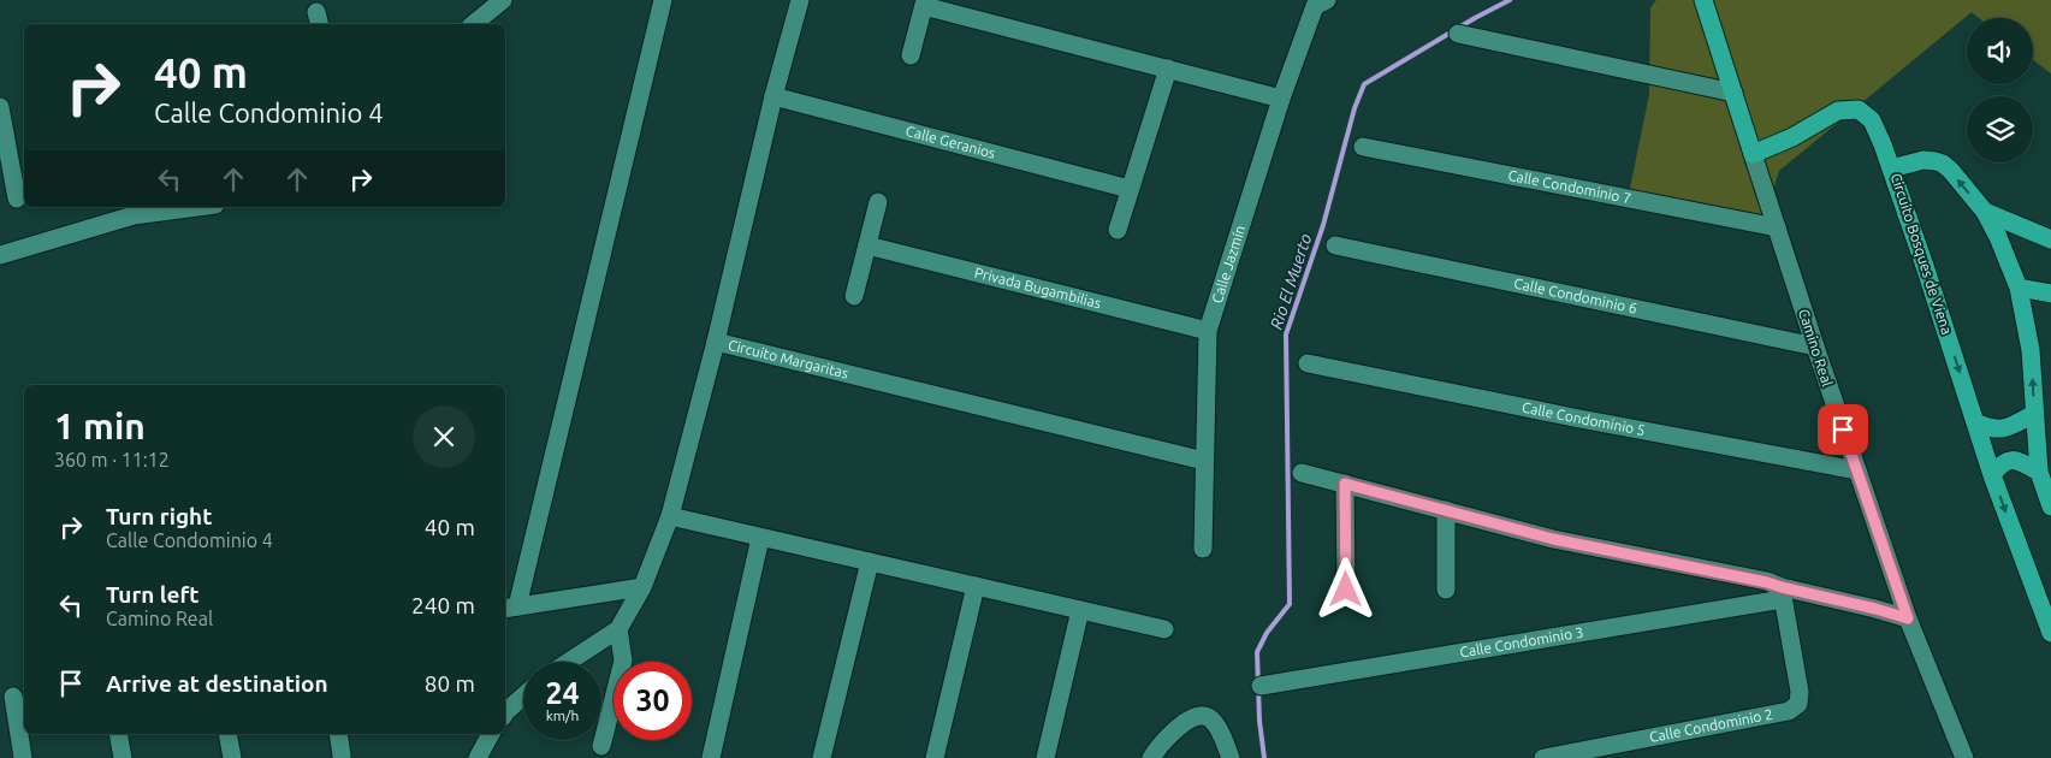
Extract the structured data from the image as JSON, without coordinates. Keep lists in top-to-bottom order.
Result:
{
  "streets": {
    "main road": ["Circuito Bosques de Viena", "Camino Real"],
    "street": [
      "Calle Geranios",
      "Calle Condominio 7",
      "Calle Jazmín",
      "Privada Bugambilias",
      "Calle Condominio 6",
      "Circuito Margaritas",
      "Calle Condominio 5",
      "Calle Condominio 3",
      "Calle Condominio 2"
    ]
  },
  "crossings": [
    ["Calle Geranios", "Circuito Margaritas"],
    ["Calle Condominio 7", "Camino Real"],
    ["Calle Jazmín", "Privada Bugambilias"],
    ["Calle Jazmín", "Circuito Margaritas"],
    ["Calle Condominio 6", "Camino Real"],
    ["Camino Real", "Calle Condominio 5"],
    ["Calle Condominio 3", "Calle Condominio 2"]
  ],
  "water": ["Rio El Muerto"],
  "page": {
    "turn": ["40 m", "Calle Condominio 4"],
    "heading": ["1 min", "360 m · 11:12"],
    "list": [
      {
        "name": "Turn right",
        "note": "Calle Condominio 4",
        "value": "40 m"
      },
      {
        "name": "Turn left",
        "note": "Camino Real",
        "value": "240 m"
      },
      {
        "name": "Arrive at destination",
        "value": "80 m"
      }
    ],
    "speed": "24 km/h",
    "limit": "30"
  }
}
